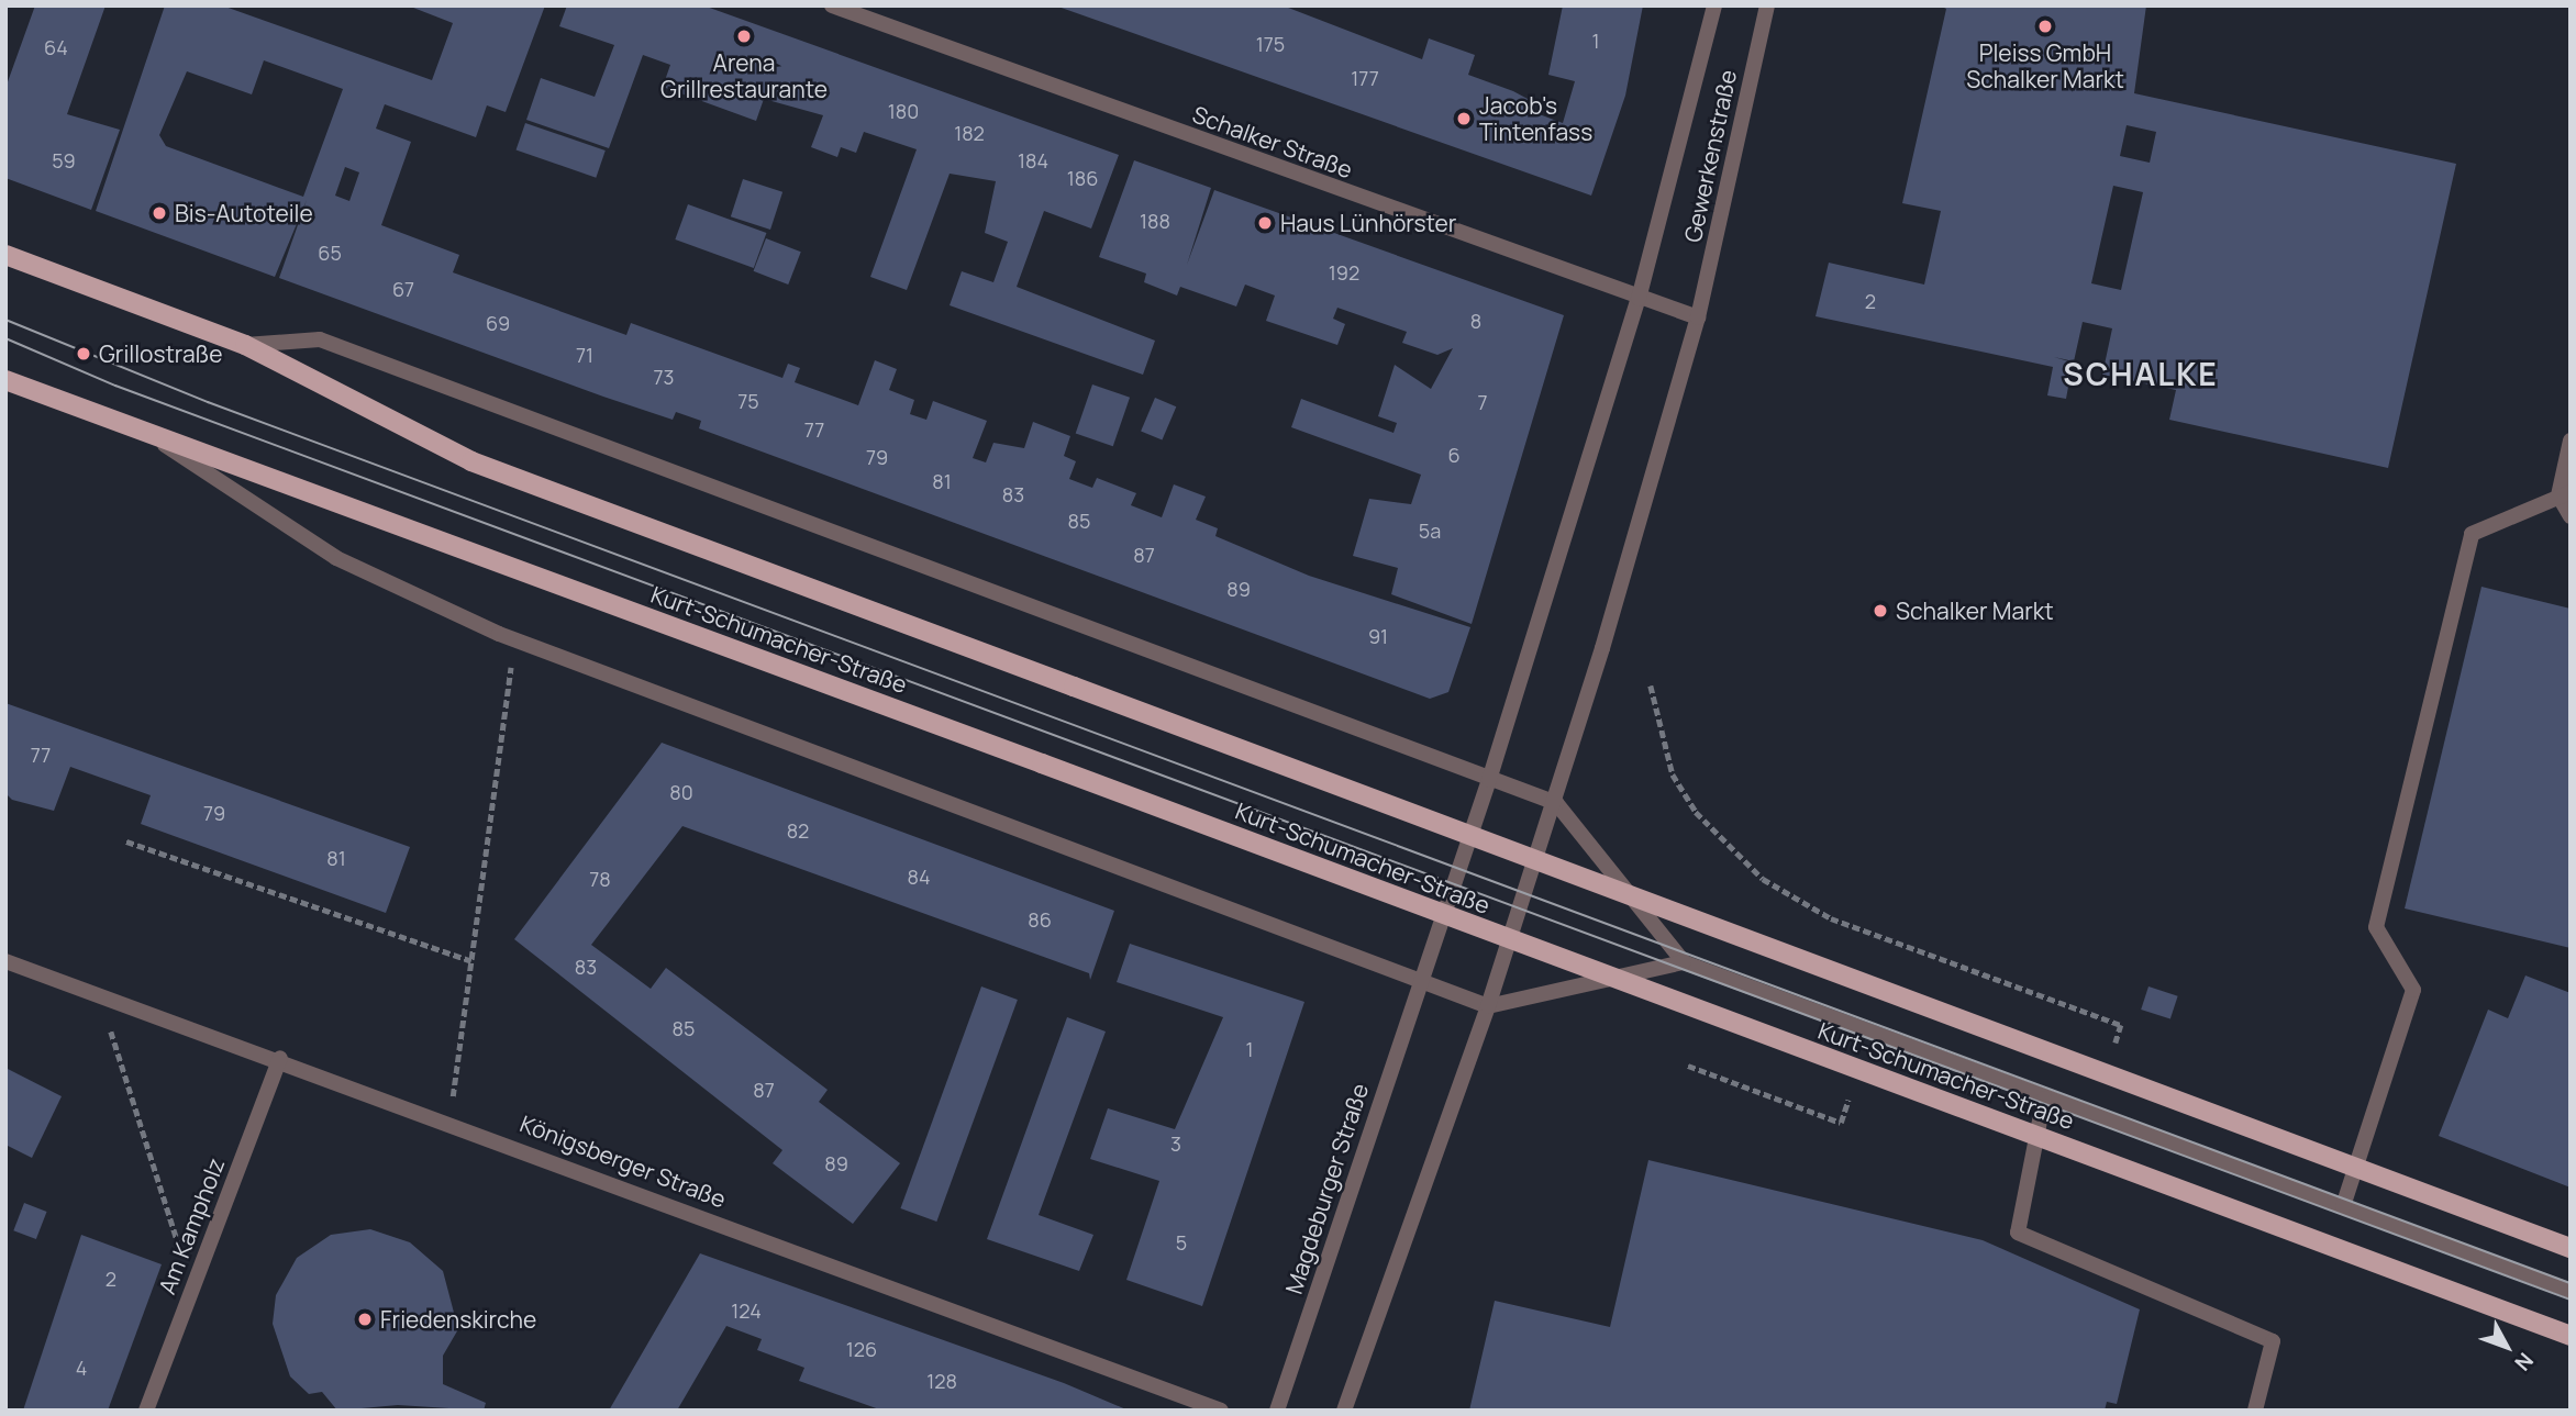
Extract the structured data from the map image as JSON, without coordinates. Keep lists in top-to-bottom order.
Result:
{
  "streets": {
    "main road": ["Kurt-Schumacher-Straße"],
    "street": [
      "Schalker Straße",
      "Gewerkenstraße",
      "Königsberger Straße",
      "Magdeburger Straße",
      "Am Kampholz"
    ]
  },
  "crossings": [
    ["Schalker Straße", "Gewerkenstraße"],
    ["Kurt-Schumacher-Straße", "Magdeburger Straße"],
    ["Königsberger Straße", "Am Kampholz"]
  ],
  "districts": ["SCHALKE"],
  "places": [
    "Pleiss GmbH Schalker Markt",
    "Arena Grillrestaurante",
    "Jacob's Tintenfass",
    "Bis-Autoteile",
    "Haus Lünhörster",
    "Grillostraße",
    "Schalker Markt",
    "Friedenskirche"
  ],
  "house_numbers": [
    "1",
    "175",
    "64",
    "177",
    "180",
    "182",
    "59",
    "184",
    "186",
    "188",
    "65",
    "192",
    "67",
    "2",
    "8",
    "69",
    "71",
    "73",
    "75",
    "7",
    "77",
    "6",
    "79",
    "81",
    "83",
    "85",
    "5a",
    "87",
    "89",
    "91",
    "77",
    "80",
    "79",
    "82",
    "81",
    "84",
    "78",
    "86",
    "83",
    "85",
    "1",
    "87",
    "3",
    "89",
    "5",
    "2",
    "124",
    "126",
    "4",
    "128"
  ],
  "north": "bottom right"
}
